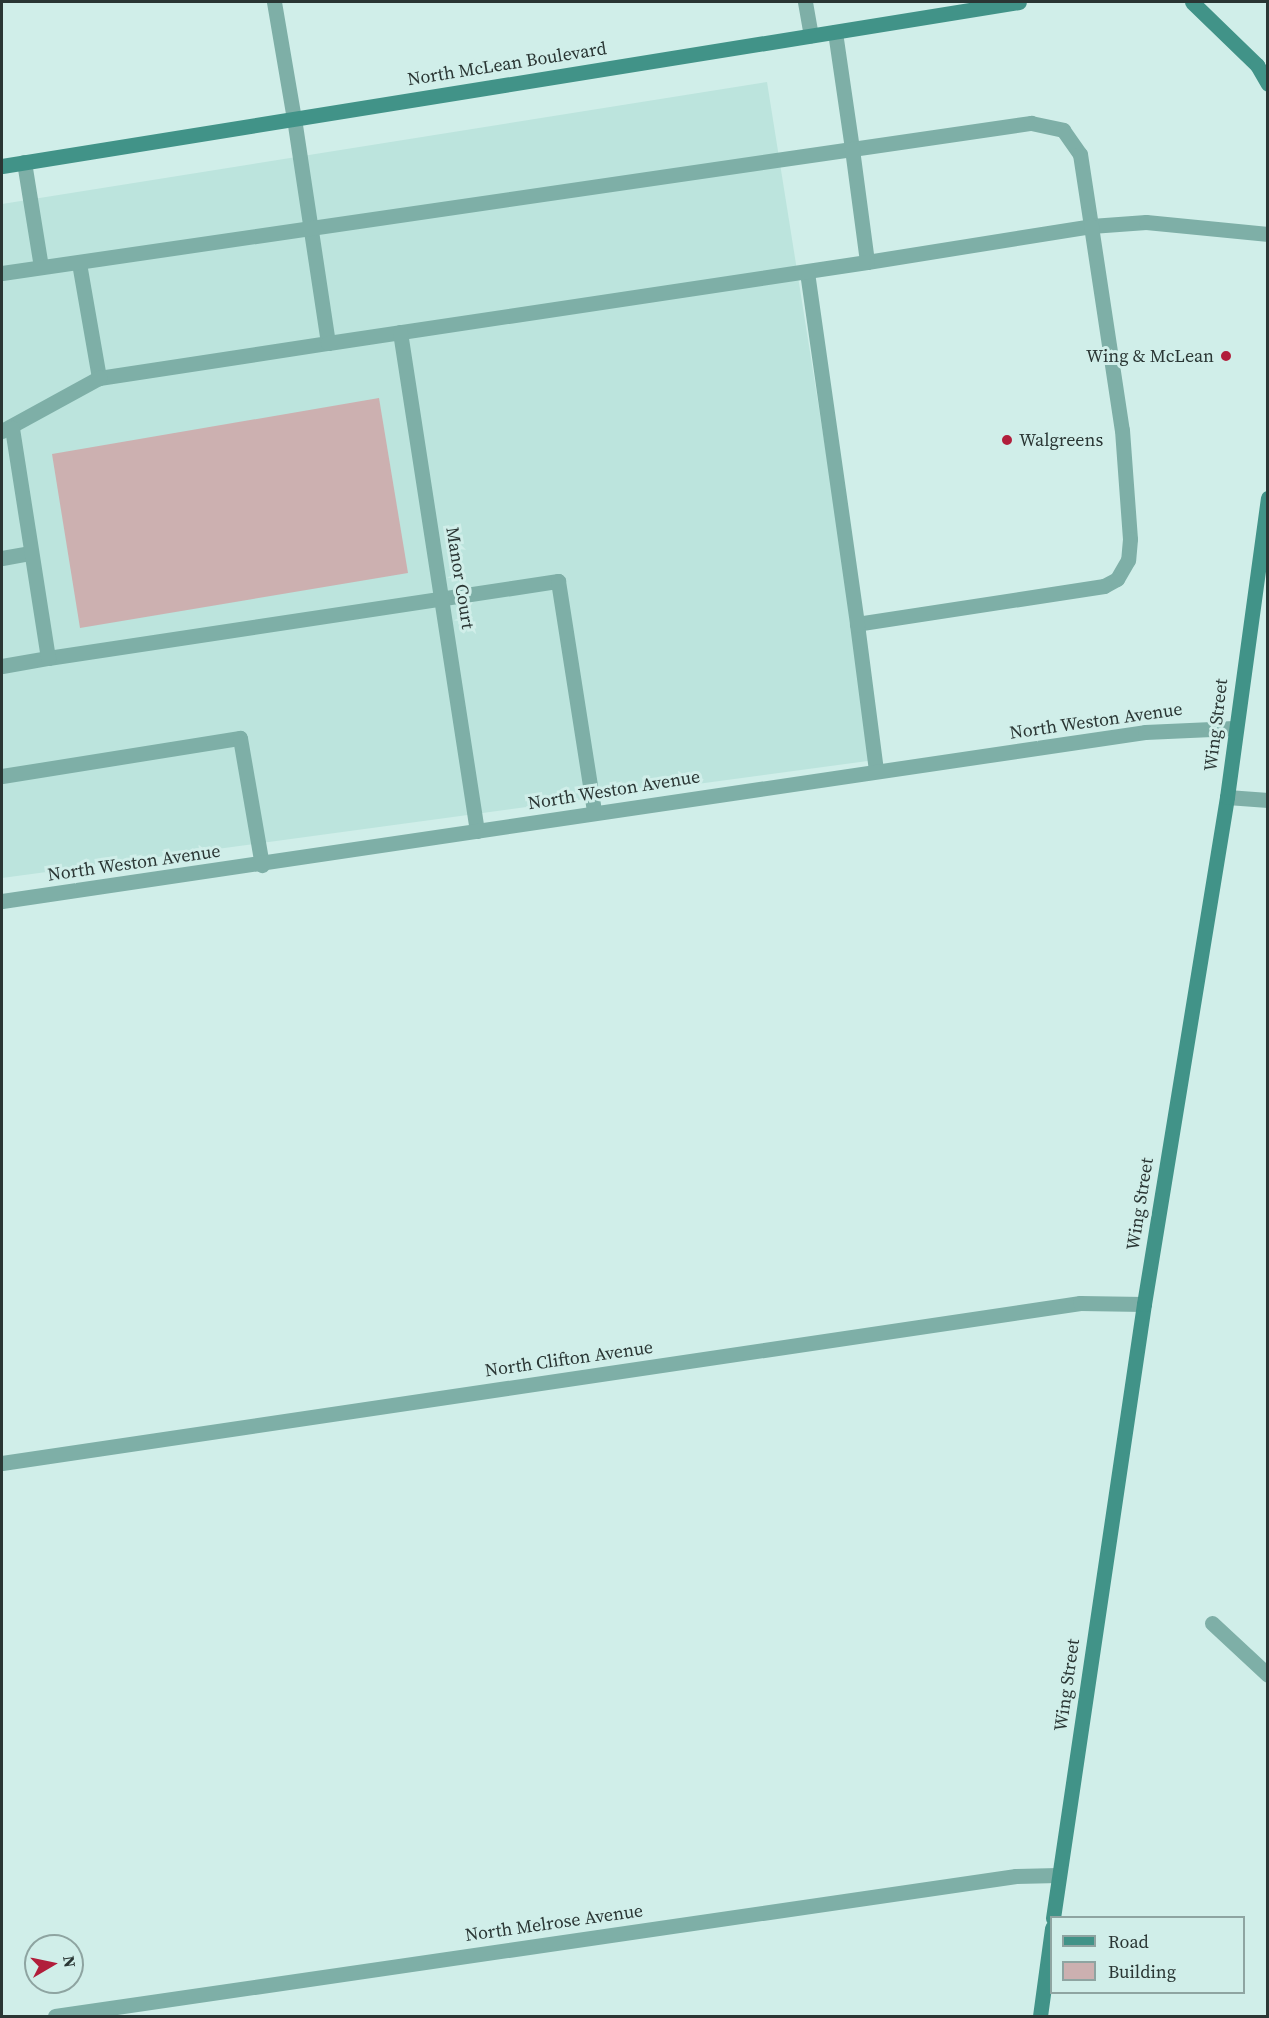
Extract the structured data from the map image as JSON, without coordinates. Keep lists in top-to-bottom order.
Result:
{
  "streets": {
    "street": [
      "North McLean Boulevard",
      "Manor Court",
      "North Weston Avenue",
      "Wing Street",
      "North Clifton Avenue",
      "North Melrose Avenue"
    ]
  },
  "crossings": [
    ["Manor Court", "North Weston Avenue"],
    ["North Weston Avenue", "Wing Street"],
    ["Wing Street", "North Clifton Avenue"],
    ["Wing Street", "North Melrose Avenue"]
  ],
  "places": ["Wing & McLean", "Walgreens"],
  "legend": ["Road", "Building"],
  "north": "right"
}
